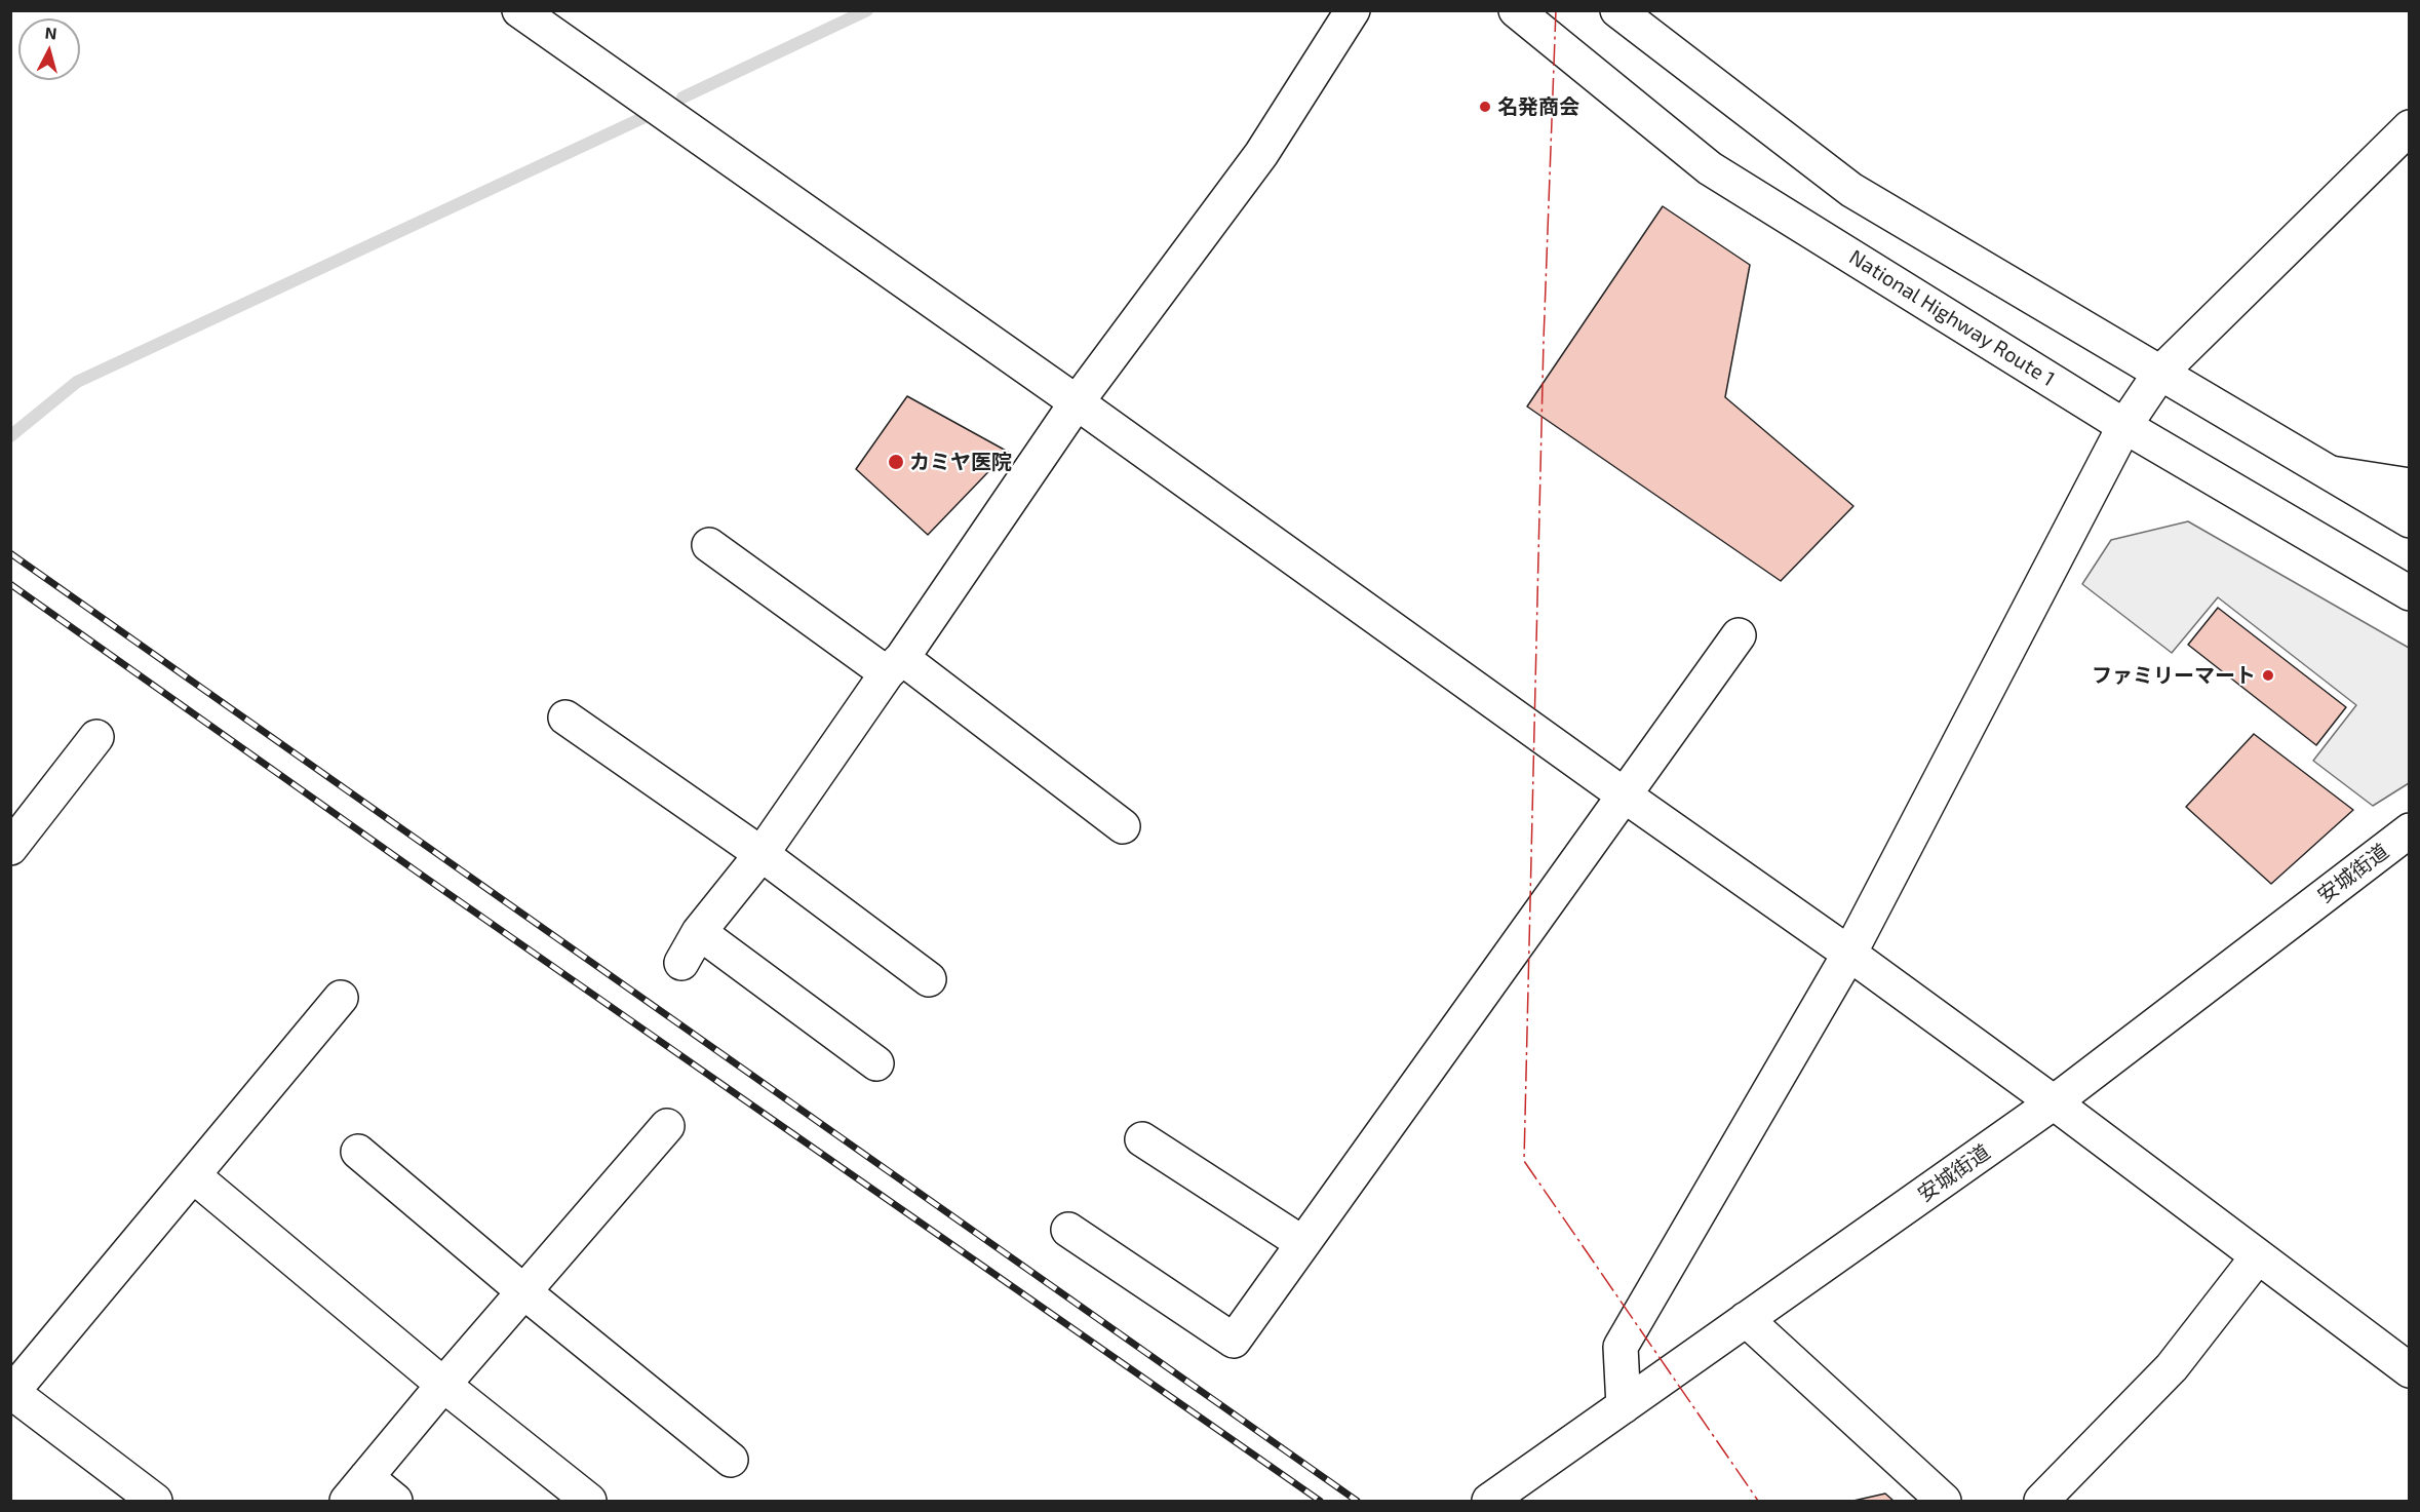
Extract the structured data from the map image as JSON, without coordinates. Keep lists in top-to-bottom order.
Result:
{
  "streets": {
    "main road": ["National Highway Route 1", "安城街道"]
  },
  "places": ["名発商会", "カミヤ医院", "ファミリーマート"],
  "north": "top"
}
